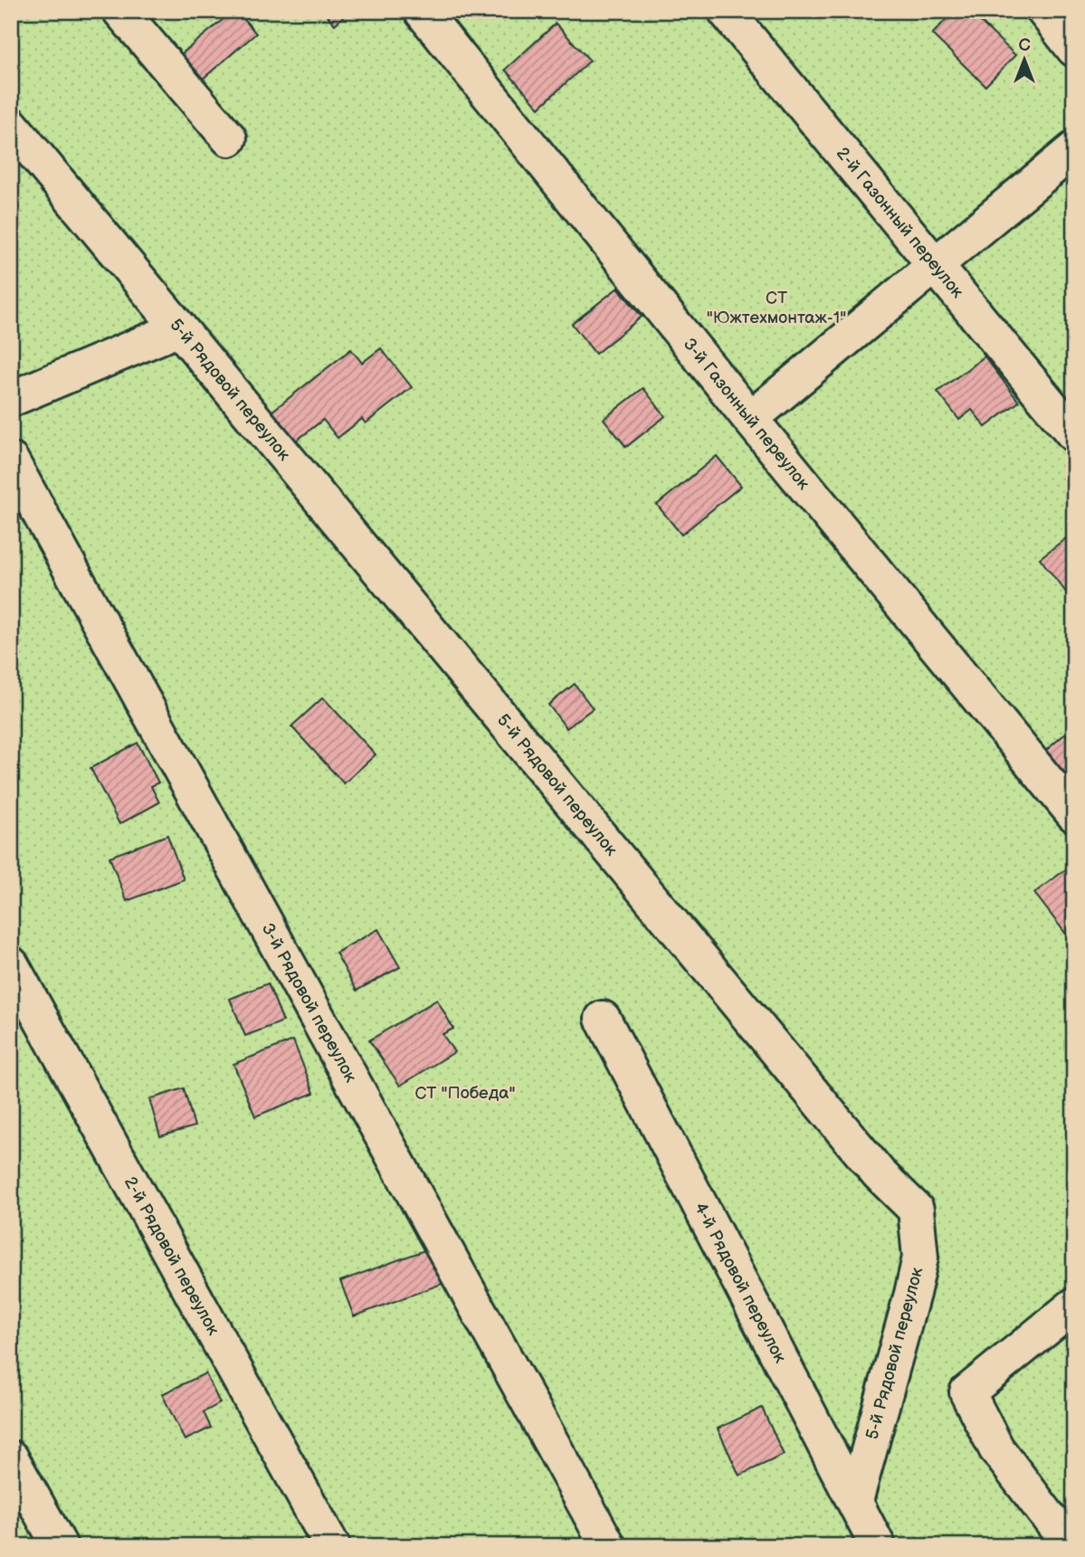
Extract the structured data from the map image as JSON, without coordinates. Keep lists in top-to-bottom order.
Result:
{
  "streets": {
    "lane": [
      "2-й Газонный переулок",
      "5-й Рядовой переулок",
      "3-й Газонный переулок",
      "3-й Рядовой переулок",
      "2-й Рядовой переулок",
      "4-й Рядовой переулок"
    ]
  },
  "crossings": [
    ["5-й Рядовой переулок", "4-й Рядовой переулок"]
  ],
  "parks": ["СТ \"Южтехмонтаж-1\"", "СТ \"Победа\""],
  "north": "top"
}
